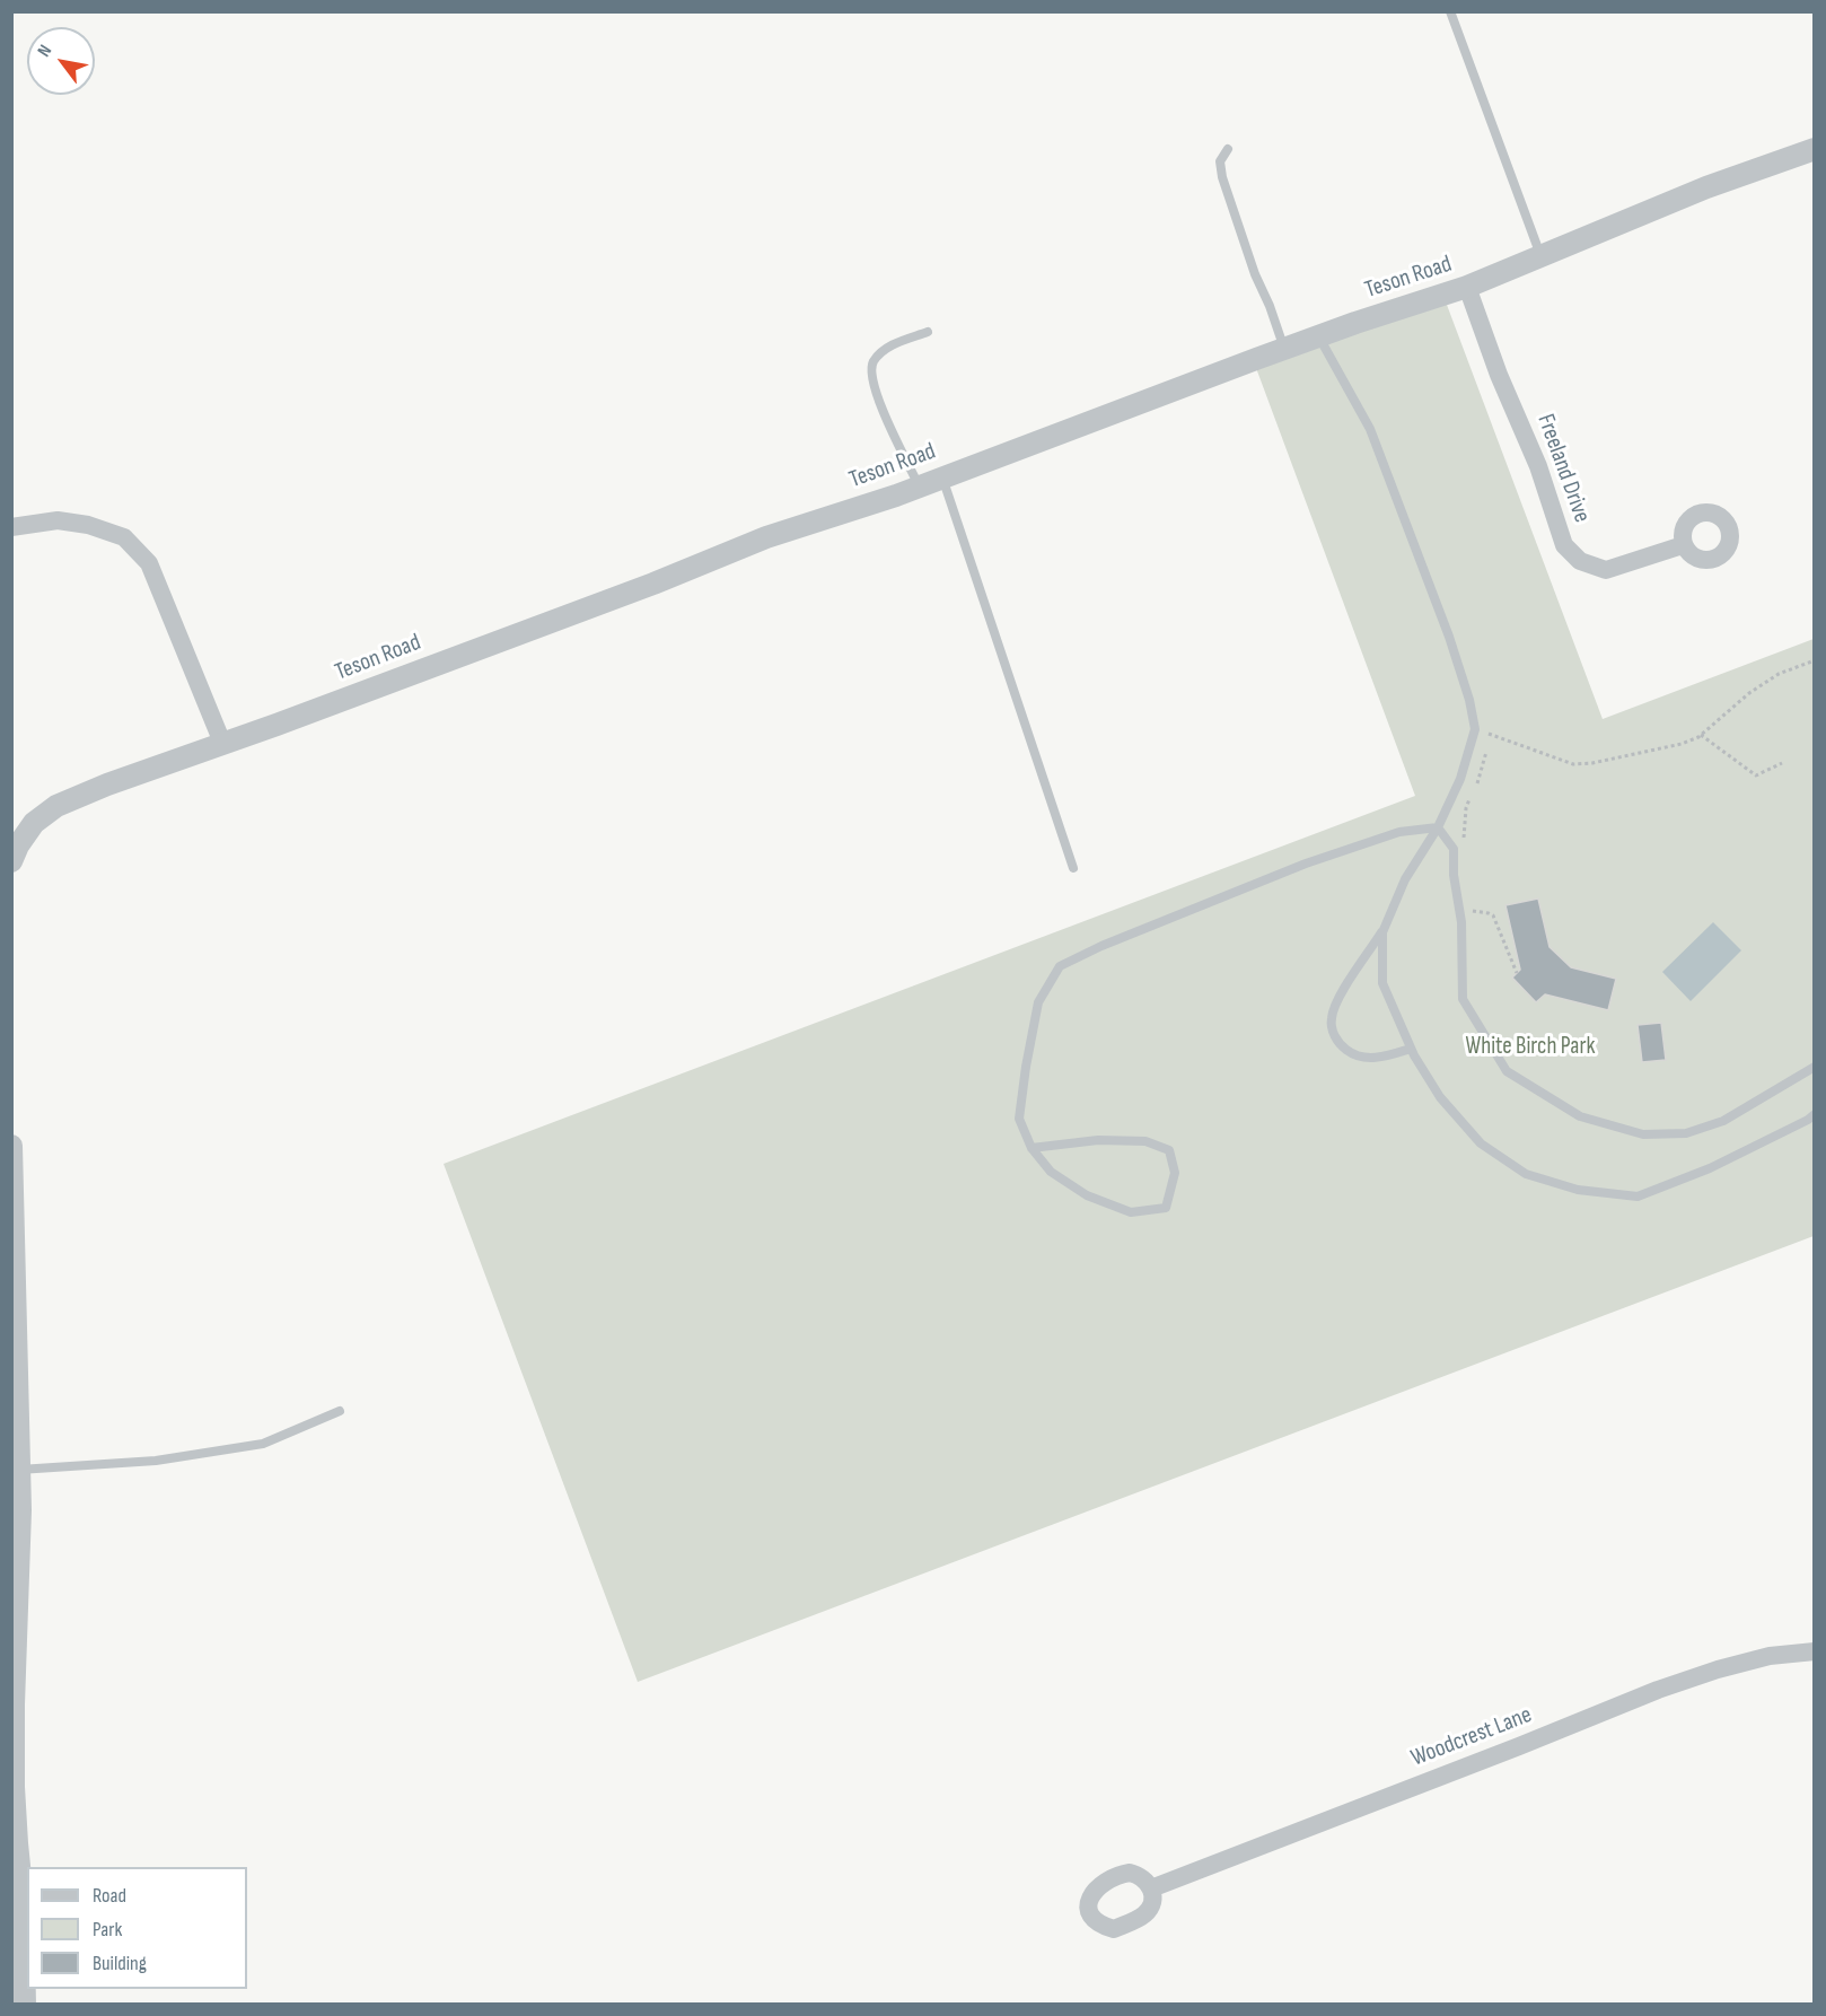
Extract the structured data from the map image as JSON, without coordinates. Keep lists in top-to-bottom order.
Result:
{
  "streets": {
    "street": ["Teson Road", "Freeland Drive", "Woodcrest Lane"]
  },
  "crossings": [
    ["Teson Road", "Freeland Drive"]
  ],
  "parks": ["White Birch Park"],
  "legend": ["Road", "Park", "Building"],
  "north": "top left"
}
